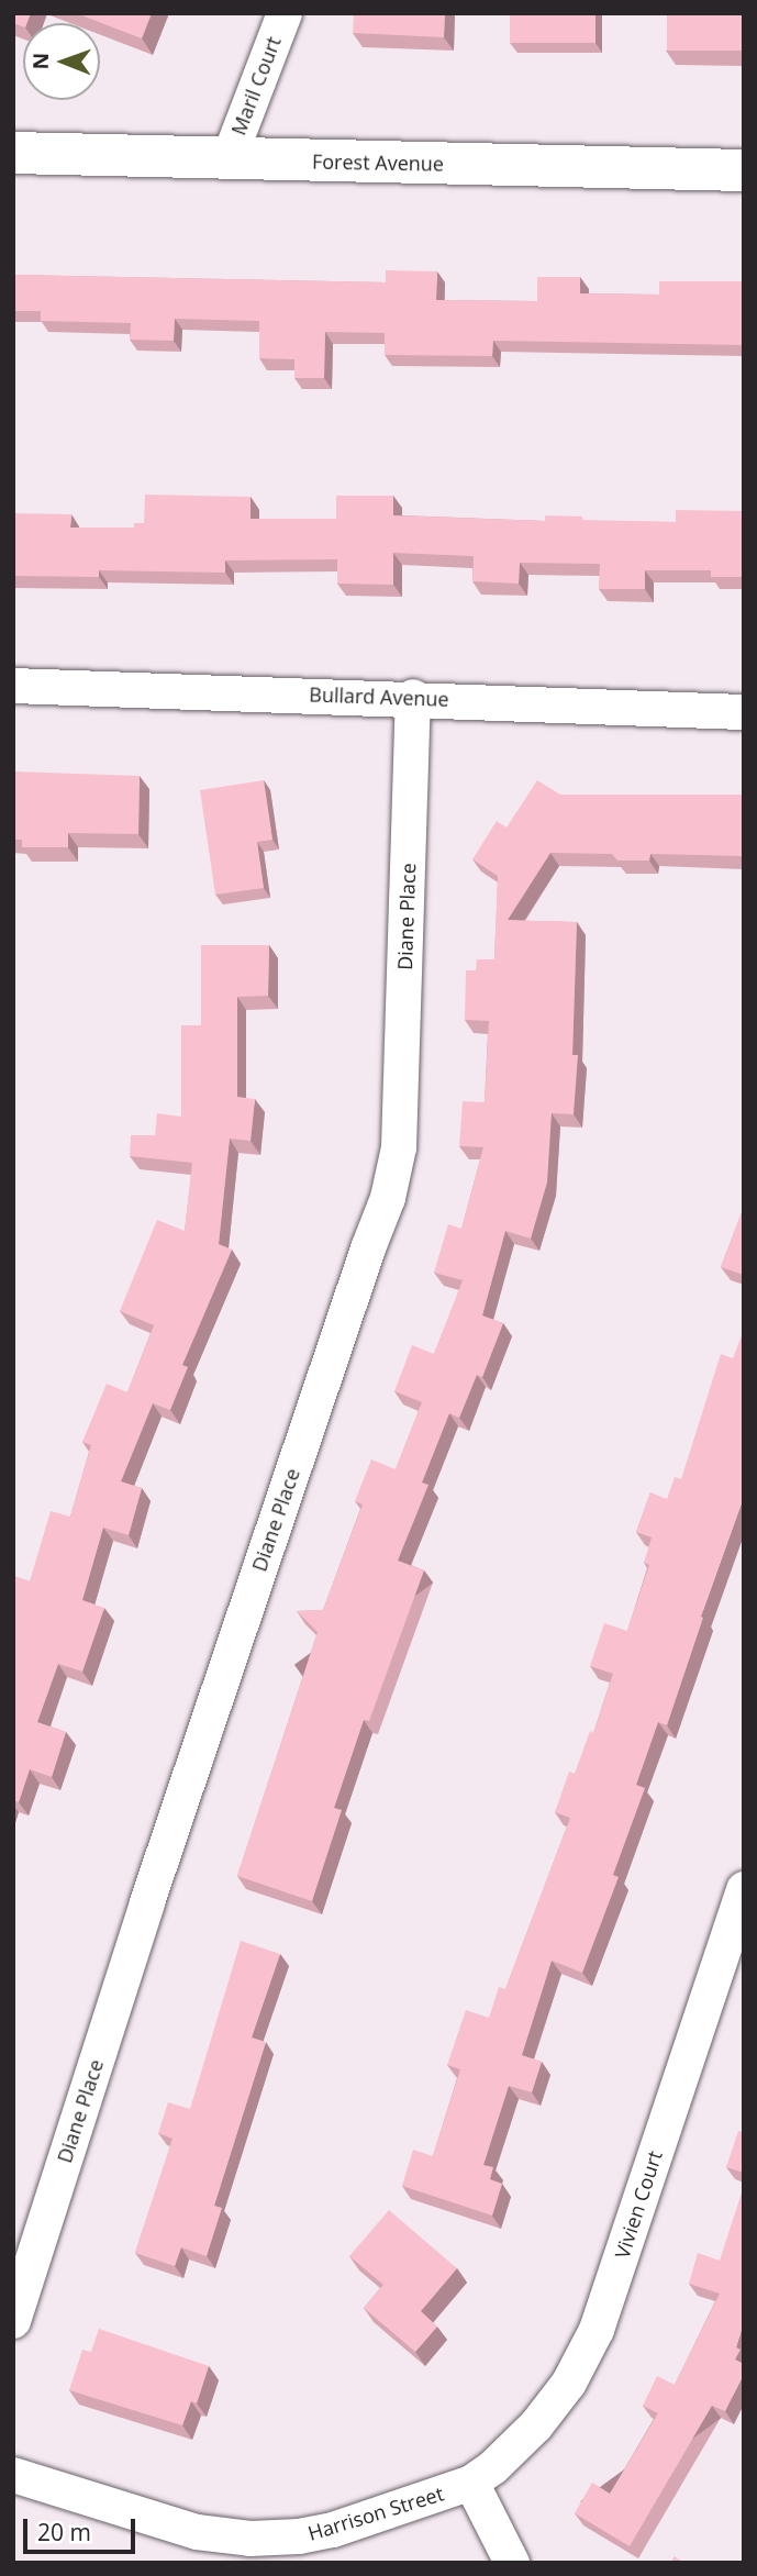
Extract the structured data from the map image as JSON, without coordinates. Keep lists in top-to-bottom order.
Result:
{
  "streets": {
    "main road": ["Forest Avenue"],
    "street": [
      "Maril Court",
      "Bullard Avenue",
      "Diane Place",
      "Vivien Court",
      "Harrison Street"
    ]
  },
  "crossings": [
    ["Maril Court", "Forest Avenue"],
    ["Bullard Avenue", "Diane Place"],
    ["Vivien Court", "Harrison Street"]
  ],
  "scale_bar": "20 m",
  "north": "left"
}
